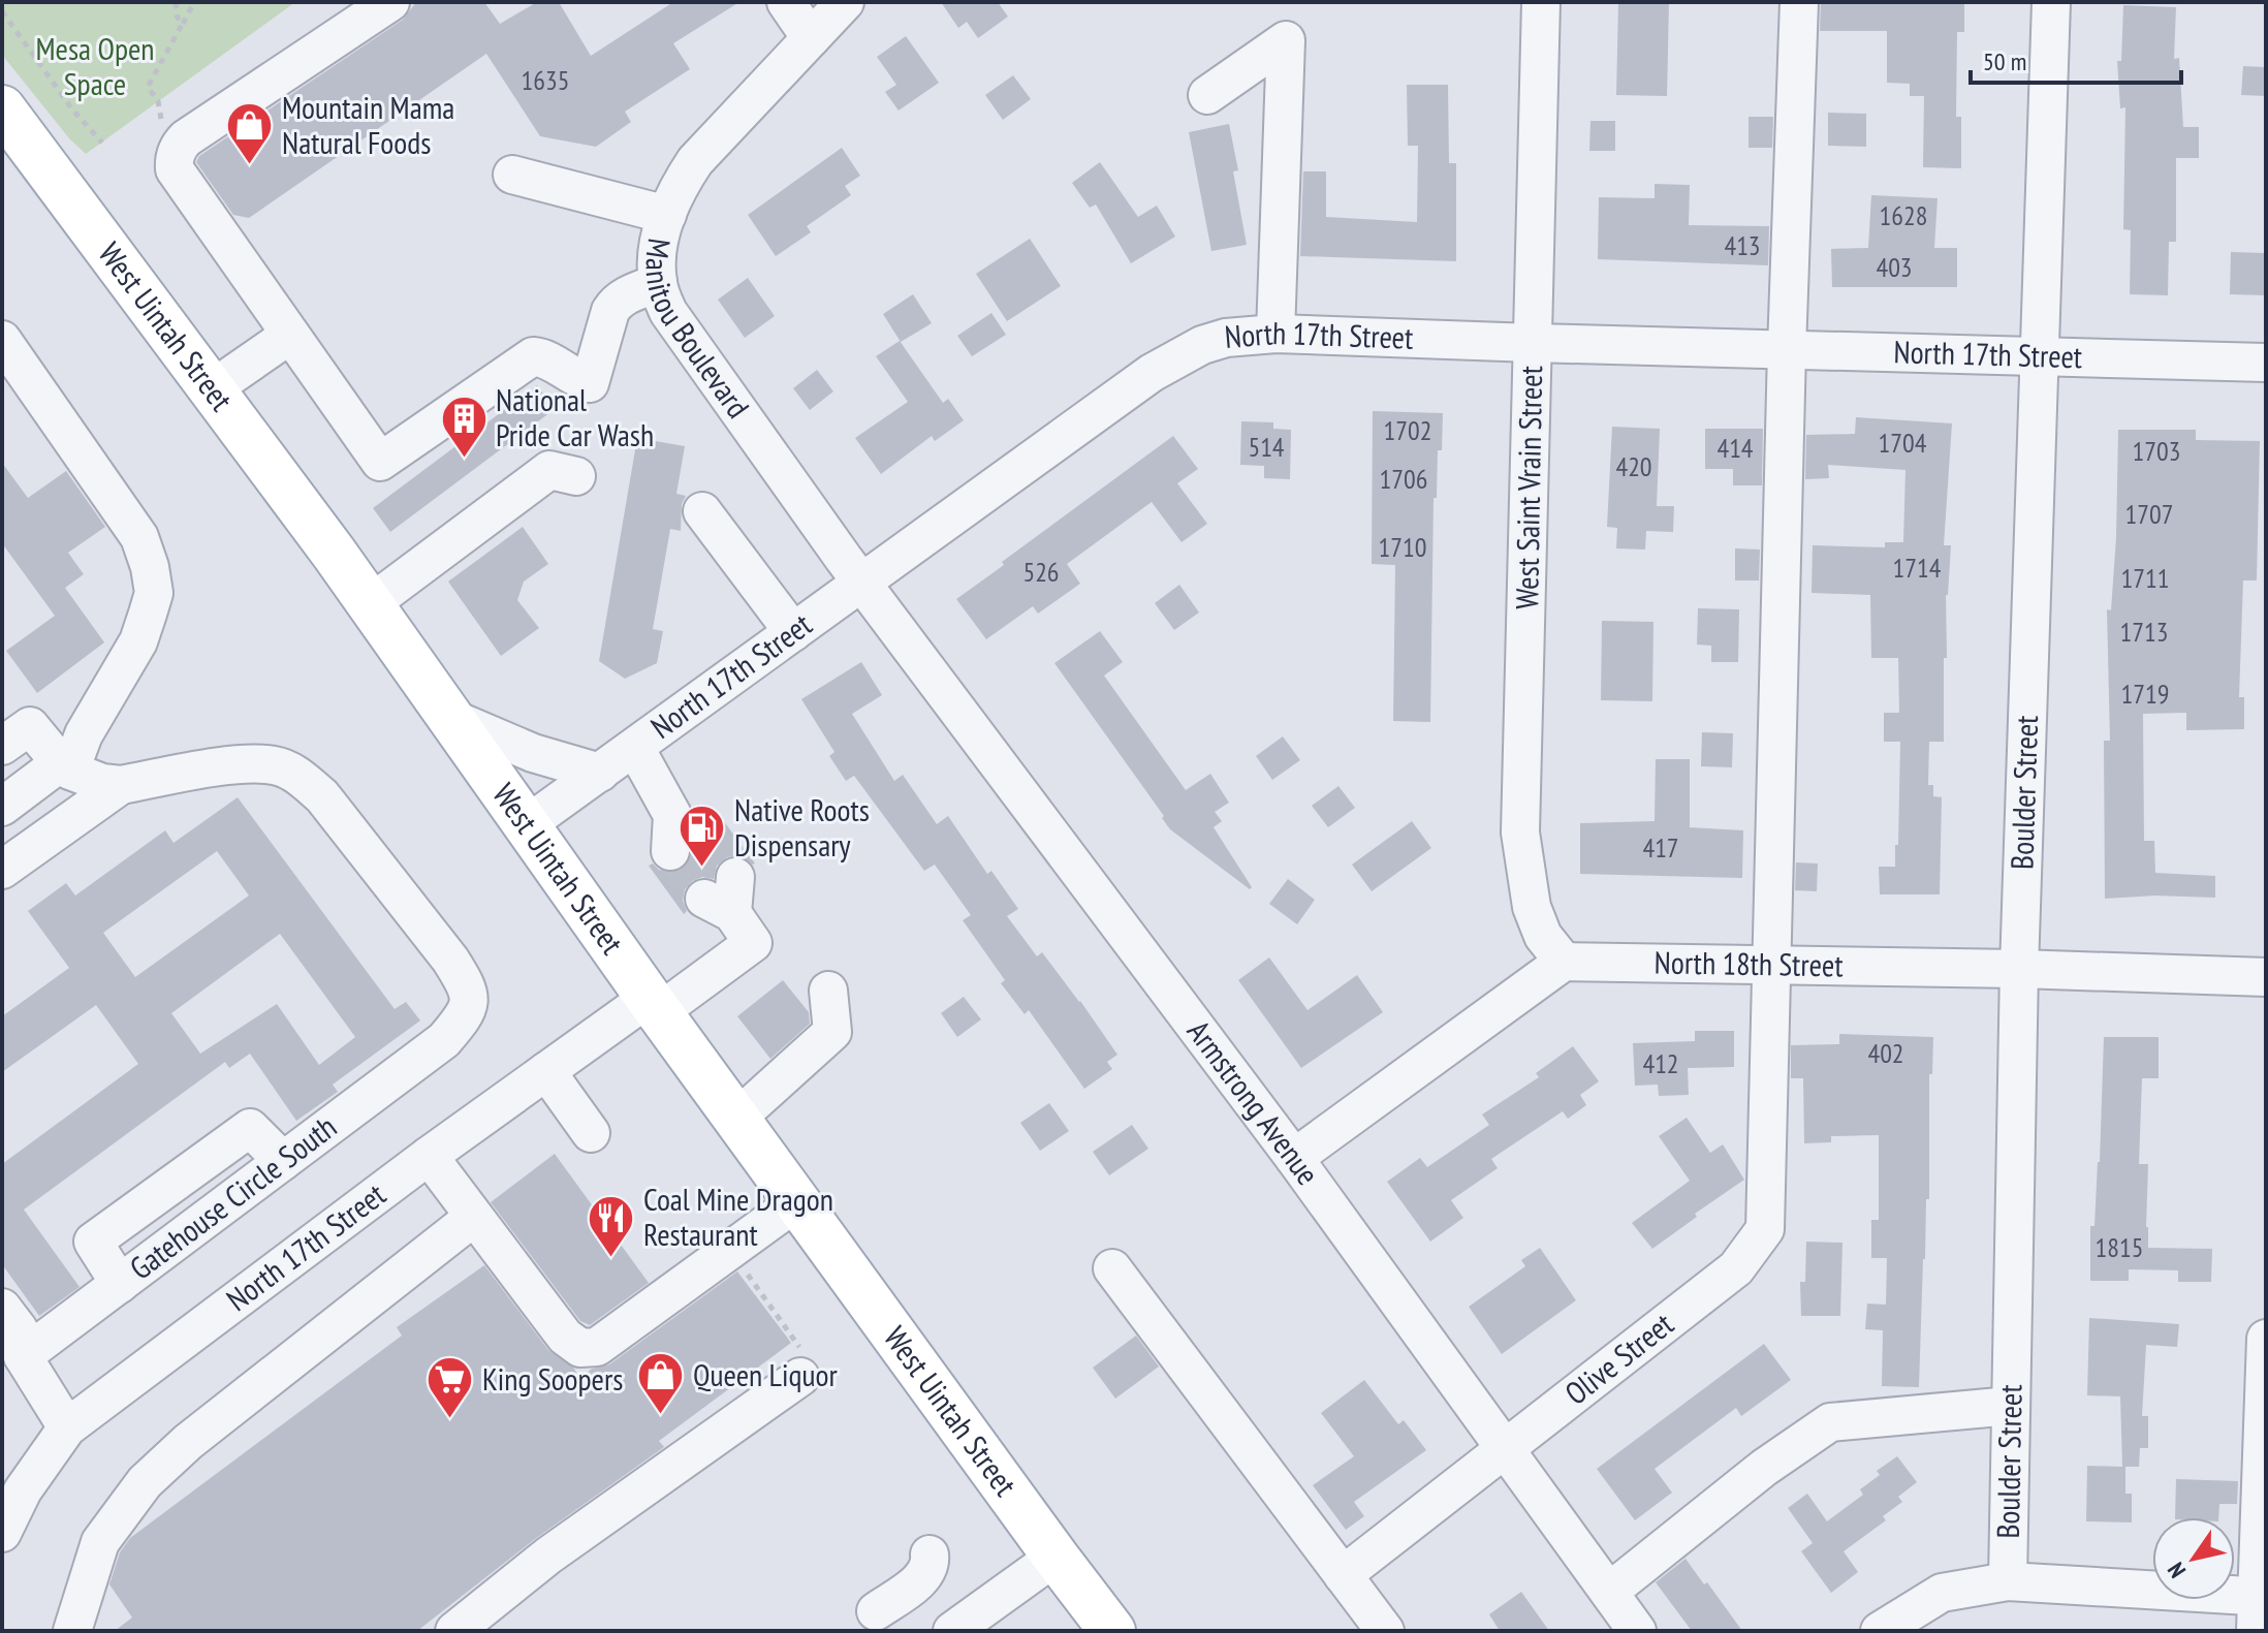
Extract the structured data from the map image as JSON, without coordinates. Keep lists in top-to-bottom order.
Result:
{
  "streets": {
    "main road": ["West Uintah Street"],
    "street": [
      "Manitou Boulevard",
      "North 17th Street",
      "West Saint Vrain Street",
      "Boulder Street",
      "North 18th Street",
      "Armstrong Avenue",
      "Gatehouse Circle South",
      "Olive Street"
    ]
  },
  "crossings": [
    ["West Uintah Street", "North 17th Street"],
    ["Manitou Boulevard", "North 17th Street"],
    ["Manitou Boulevard", "Armstrong Avenue"],
    ["North 17th Street", "West Saint Vrain Street"],
    ["North 17th Street", "Boulder Street"],
    ["North 17th Street", "Armstrong Avenue"],
    ["North 17th Street", "Olive Street"],
    ["West Saint Vrain Street", "North 18th Street"],
    ["Boulder Street", "North 18th Street"],
    ["North 18th Street", "Olive Street"],
    ["Armstrong Avenue", "Olive Street"]
  ],
  "parks": ["Mesa Open Space"],
  "places": {
    "shop": ["Mountain Mama Natural Foods", "Queen Liquor"],
    "building": ["National Pride Car Wash"],
    "fuel station": ["Native Roots Dispensary"],
    "restaurant": ["Coal Mine Dragon Restaurant"],
    "supermarket": ["King Soopers"]
  },
  "house_numbers": [
    "1635",
    "1628",
    "413",
    "403",
    "1702",
    "1704",
    "514",
    "414",
    "1703",
    "420",
    "1706",
    "1707",
    "1710",
    "1714",
    "526",
    "1711",
    "1713",
    "1719",
    "417",
    "402",
    "412",
    "1815"
  ],
  "scale_bar": "50 m",
  "north": "bottom left"
}
